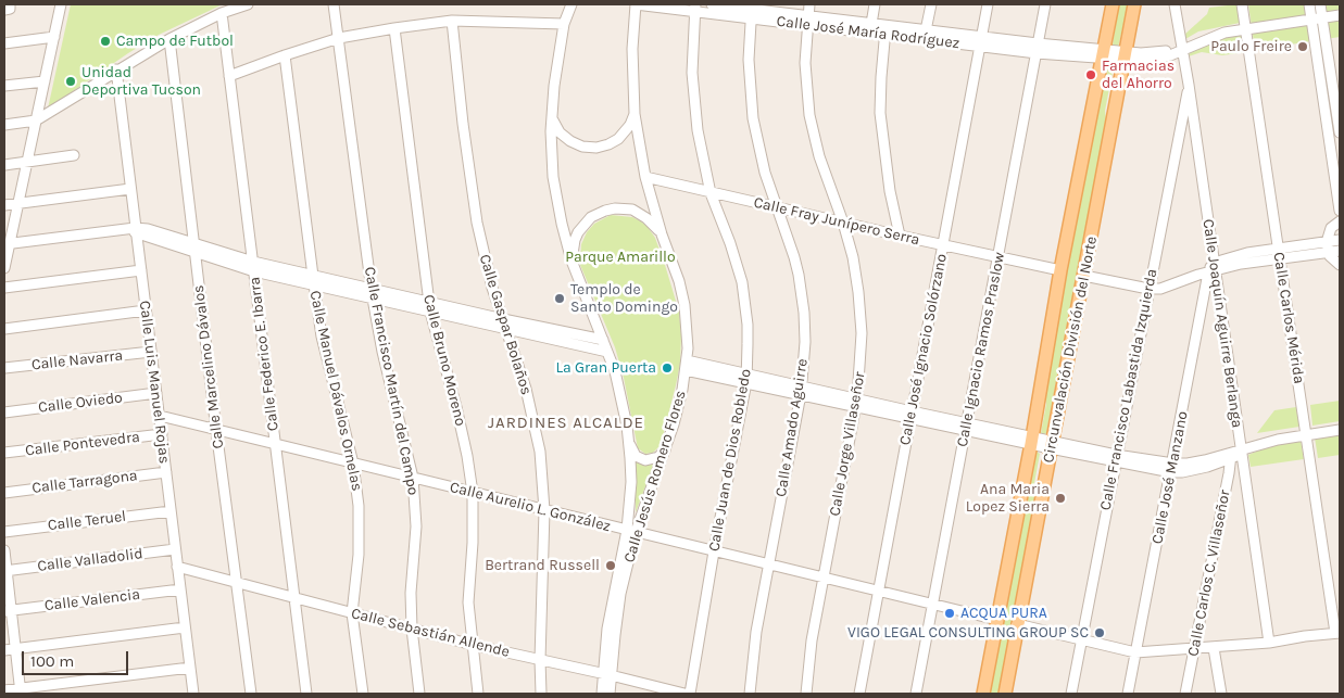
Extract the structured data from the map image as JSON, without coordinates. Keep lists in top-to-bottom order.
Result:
{
  "streets": {
    "main road": ["Circunvalación División del Norte"],
    "street": [
      "Calle José María Rodríguez",
      "Calle Fray Junípero Serra",
      "Calle Carlos Mérida",
      "Calle Joaquín Aguirre Berlanga",
      "Calle Gaspar Bolaños",
      "Calle José Ignacio Solórzano",
      "Calle Ignacio Ramos Praslow",
      "Calle Federico E. Ibarra",
      "Calle Navarra",
      "Calle Bruno Moreno",
      "Calle Marcelino Dávalos",
      "Calle Francisco Martín del Campo",
      "Calle Luis Manuel Rojas",
      "Calle Francisco Labastida Izquierda",
      "Calle Manuel Dávalos Ornelas",
      "Calle Oviedo",
      "Calle Amado Aguirre",
      "Calle Pontevedra",
      "Calle Jorge Villaseñor",
      "Calle Juan de Dios Robledo",
      "Calle Jesús Romero Flores",
      "Calle José Manzano",
      "Calle Tarragona",
      "Calle Aurelio L. González",
      "Calle Teruel",
      "Calle Valladolid",
      "Calle Carlos C. Villaseñor",
      "Calle Valencia",
      "Calle Sebastián Allende"
    ]
  },
  "crossings": [
    ["Calle José María Rodríguez", "Calle Carlos Mérida"],
    ["Calle José María Rodríguez", "Calle Joaquín Aguirre Berlanga"],
    ["Calle José María Rodríguez", "Calle José Ignacio Solórzano"],
    ["Calle José María Rodríguez", "Calle Ignacio Ramos Praslow"],
    ["Calle José María Rodríguez", "Circunvalación División del Norte"],
    ["Calle José María Rodríguez", "Calle Amado Aguirre"],
    ["Calle José María Rodríguez", "Calle Jorge Villaseñor"],
    ["Calle José María Rodríguez", "Calle Juan de Dios Robledo"],
    ["Calle José María Rodríguez", "Calle Jesús Romero Flores"],
    ["Calle Fray Junípero Serra", "Calle José Ignacio Solórzano"],
    ["Calle Fray Junípero Serra", "Calle Ignacio Ramos Praslow"],
    ["Calle Fray Junípero Serra", "Circunvalación División del Norte"],
    ["Calle Fray Junípero Serra", "Calle Amado Aguirre"],
    ["Calle Fray Junípero Serra", "Calle Jorge Villaseñor"],
    ["Calle Fray Junípero Serra", "Calle Juan de Dios Robledo"],
    ["Calle Fray Junípero Serra", "Calle Jesús Romero Flores"],
    ["Calle Joaquín Aguirre Berlanga", "Calle Francisco Labastida Izquierda"],
    ["Calle Joaquín Aguirre Berlanga", "Calle José Manzano"],
    ["Calle Joaquín Aguirre Berlanga", "Calle Carlos C. Villaseñor"],
    ["Calle Gaspar Bolaños", "Calle Aurelio L. González"],
    ["Calle Gaspar Bolaños", "Calle Sebastián Allende"],
    ["Calle José Ignacio Solórzano", "Calle Aurelio L. González"],
    ["Calle Ignacio Ramos Praslow", "Calle Aurelio L. González"],
    ["Circunvalación División del Norte", "Calle Aurelio L. González"],
    ["Calle Federico E. Ibarra", "Calle Aurelio L. González"],
    ["Calle Federico E. Ibarra", "Calle Sebastián Allende"],
    ["Calle Navarra", "Calle Luis Manuel Rojas"],
    ["Calle Bruno Moreno", "Calle Aurelio L. González"],
    ["Calle Bruno Moreno", "Calle Sebastián Allende"],
    ["Calle Marcelino Dávalos", "Calle Aurelio L. González"],
    ["Calle Marcelino Dávalos", "Calle Sebastián Allende"],
    ["Calle Francisco Martín del Campo", "Calle Aurelio L. González"],
    ["Calle Francisco Martín del Campo", "Calle Sebastián Allende"],
    ["Calle Luis Manuel Rojas", "Calle Oviedo"],
    ["Calle Luis Manuel Rojas", "Calle Pontevedra"],
    ["Calle Luis Manuel Rojas", "Calle Tarragona"],
    ["Calle Luis Manuel Rojas", "Calle Aurelio L. González"],
    ["Calle Luis Manuel Rojas", "Calle Teruel"],
    ["Calle Luis Manuel Rojas", "Calle Valladolid"],
    ["Calle Luis Manuel Rojas", "Calle Valencia"],
    ["Calle Luis Manuel Rojas", "Calle Sebastián Allende"],
    ["Calle Manuel Dávalos Ornelas", "Calle Aurelio L. González"],
    ["Calle Manuel Dávalos Ornelas", "Calle Sebastián Allende"],
    ["Calle Amado Aguirre", "Calle Aurelio L. González"],
    ["Calle Jorge Villaseñor", "Calle Aurelio L. González"],
    ["Calle Juan de Dios Robledo", "Calle Aurelio L. González"],
    ["Calle Jesús Romero Flores", "Calle Aurelio L. González"]
  ],
  "districts": ["JARDINES ALCALDE"],
  "parks": ["Parque Amarillo"],
  "places": [
    "Campo de Futbol",
    "Paulo Freire",
    "Farmacias del Ahorro",
    "Unidad Deportiva Tucson",
    "Templo de Santo Domingo",
    "La Gran Puerta",
    "Ana Maria Lopez Sierra",
    "Bertrand Russell",
    "ACQUA PURA",
    "VIGO LEGAL CONSULTING GROUP SC"
  ],
  "scale_bar": "100 m"
}
